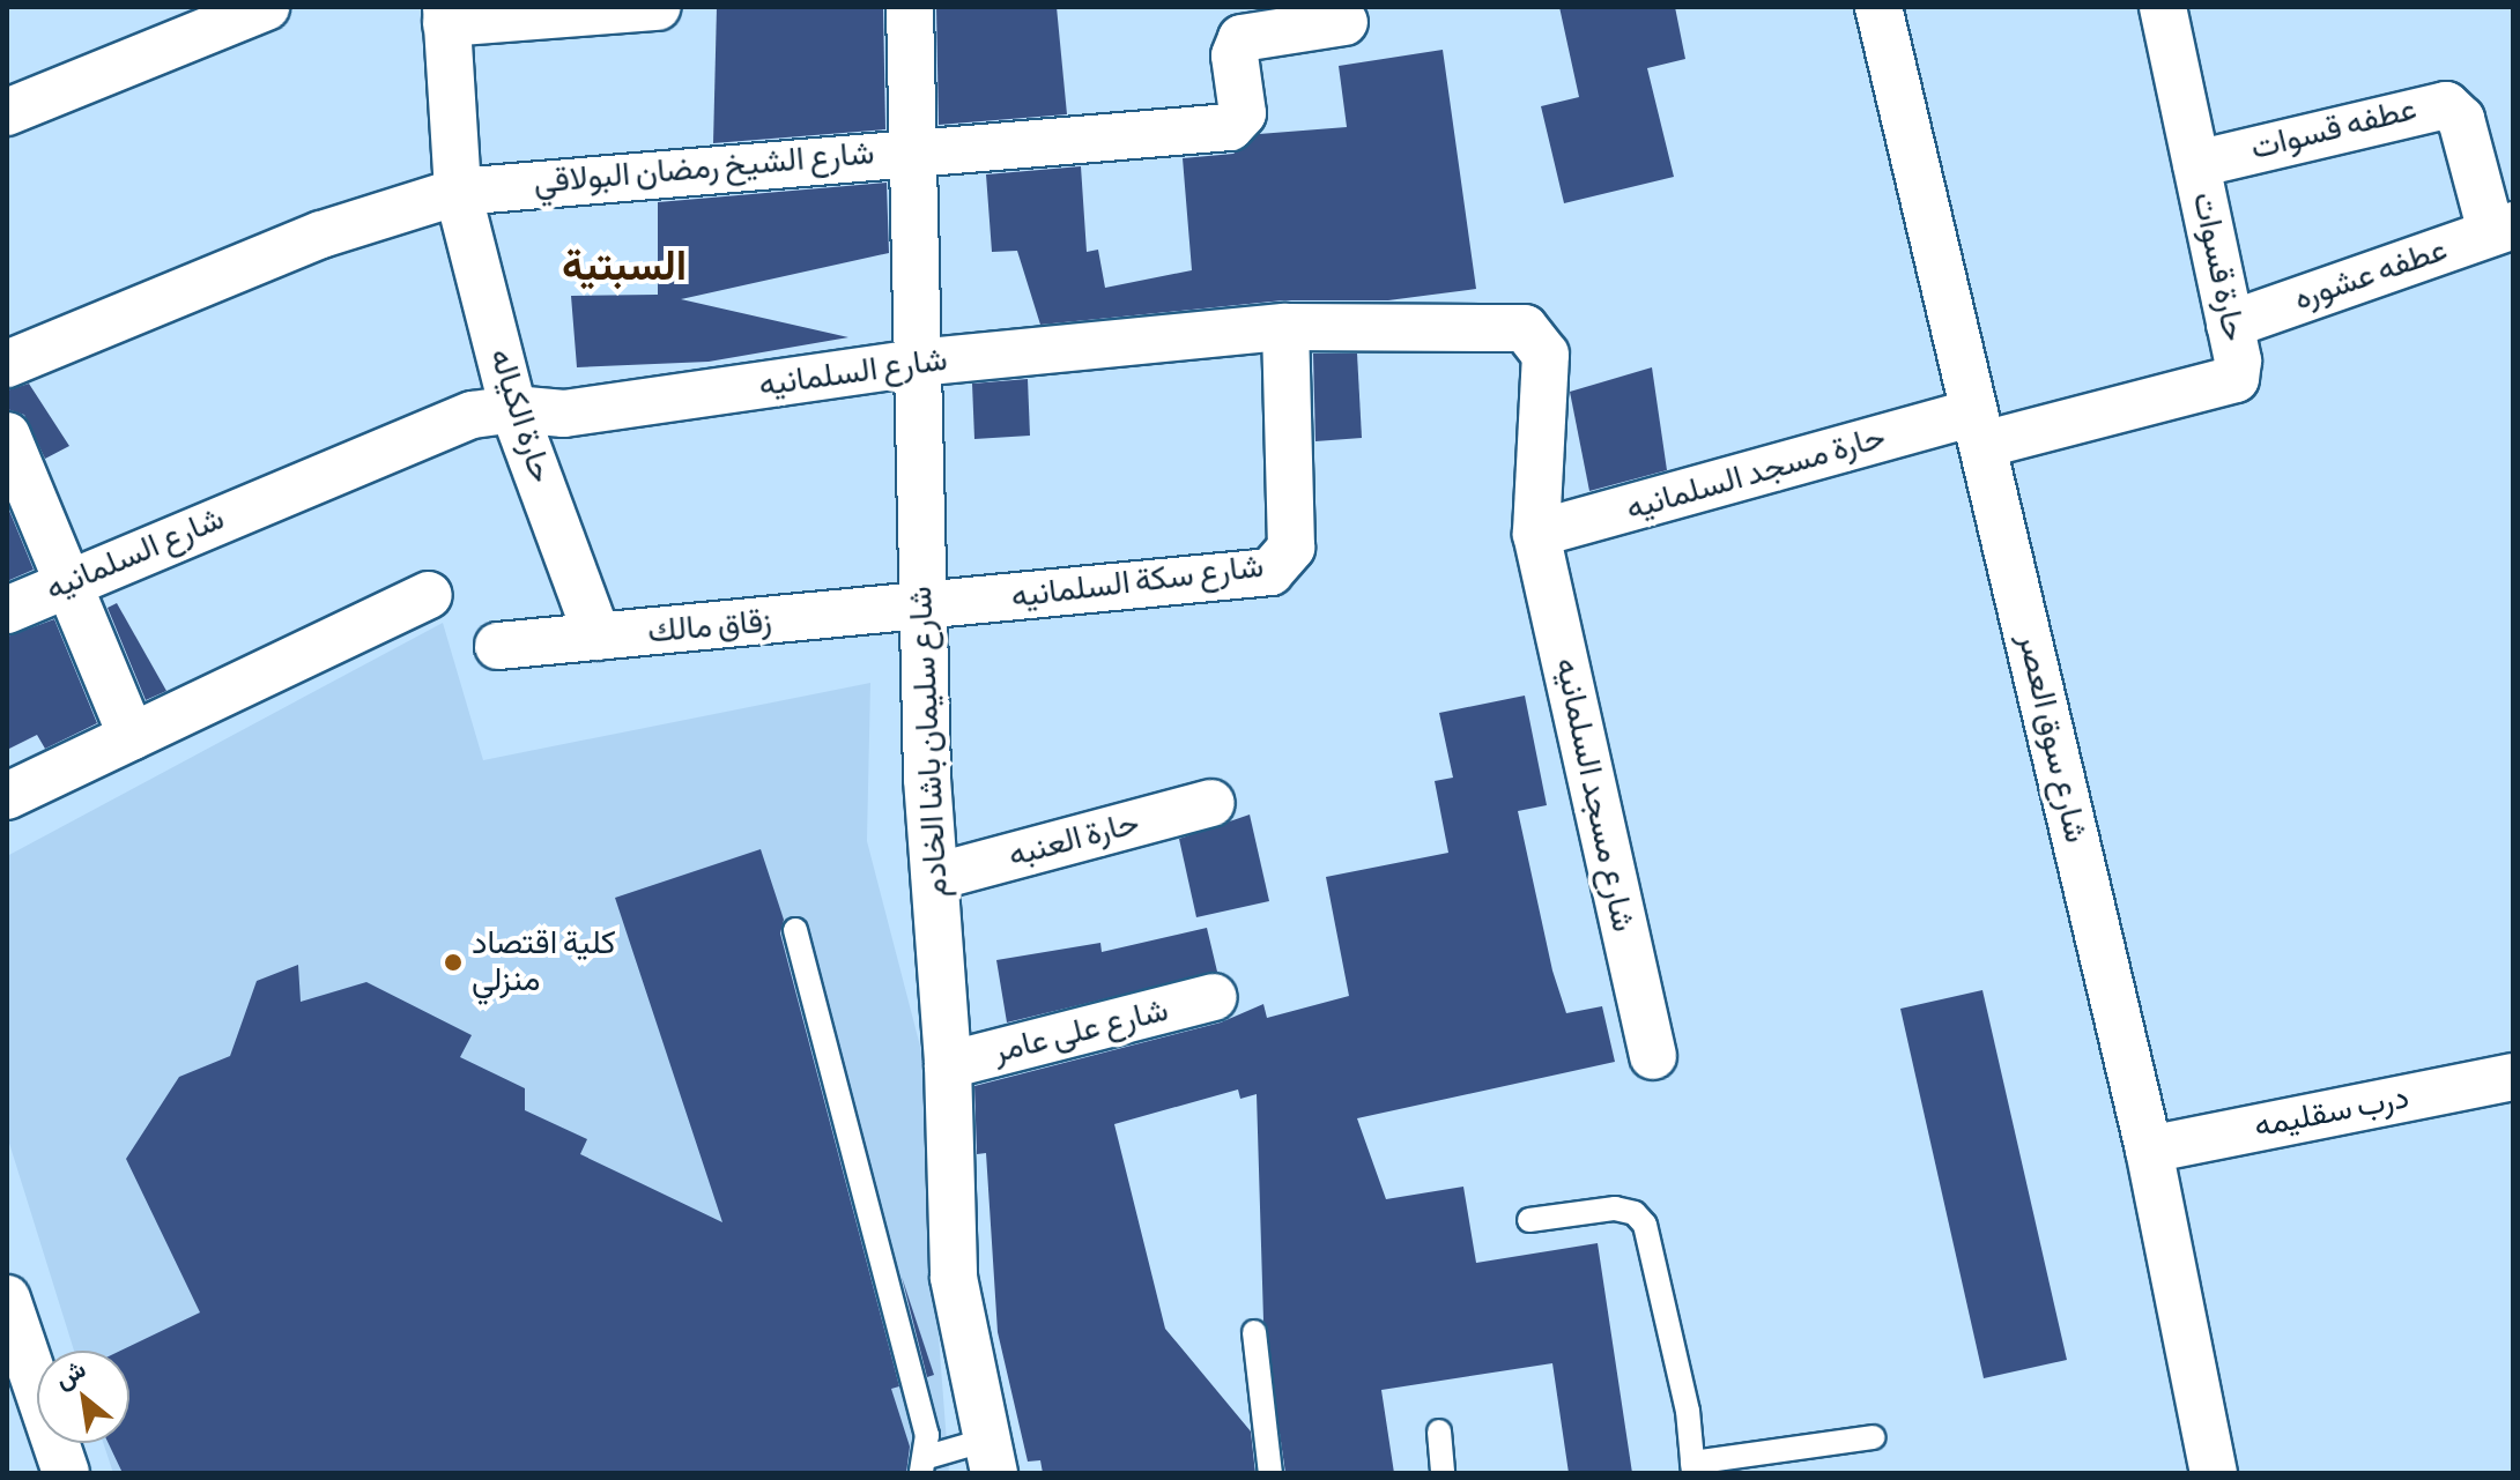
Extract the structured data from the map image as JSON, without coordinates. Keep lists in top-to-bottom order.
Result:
{
  "streets": {
    "street": [
      "عطفه قسوات",
      "شارع الشيخ رمضان البولاقي",
      "حارة قسوات",
      "عطفه عشوره",
      "شارع السلمانيه",
      "حارة الكياله",
      "حارة مسجد السلمانيه",
      "شارع سكة السلمانيه",
      "زقاق مالك",
      "شارع سوق العصر",
      "شارع سليمان باشا الخادم",
      "شارع مسجد السلمانيه",
      "حارة العنبه",
      "شارع على عامر",
      "درب سقليمه"
    ]
  },
  "crossings": [
    ["عطفه قسوات", "حارة قسوات"],
    ["عطفه قسوات", "عطفه عشوره"],
    ["شارع الشيخ رمضان البولاقي", "حارة الكياله"],
    ["شارع الشيخ رمضان البولاقي", "شارع سليمان باشا الخادم"],
    ["حارة قسوات", "عطفه عشوره"],
    ["حارة قسوات", "حارة مسجد السلمانيه"],
    ["حارة قسوات", "شارع سوق العصر"],
    ["شارع السلمانيه", "حارة الكياله"],
    ["شارع السلمانيه", "حارة مسجد السلمانيه"],
    ["شارع السلمانيه", "شارع سكة السلمانيه"],
    ["شارع السلمانيه", "شارع سليمان باشا الخادم"],
    ["شارع السلمانيه", "شارع مسجد السلمانيه"],
    ["حارة الكياله", "زقاق مالك"],
    ["حارة مسجد السلمانيه", "شارع سوق العصر"],
    ["حارة مسجد السلمانيه", "شارع مسجد السلمانيه"],
    ["شارع سكة السلمانيه", "زقاق مالك"],
    ["شارع سكة السلمانيه", "شارع سليمان باشا الخادم"],
    ["زقاق مالك", "شارع سليمان باشا الخادم"],
    ["شارع سوق العصر", "درب سقليمه"],
    ["شارع سليمان باشا الخادم", "حارة العنبه"],
    ["شارع سليمان باشا الخادم", "شارع على عامر"]
  ],
  "districts": ["السبتية"],
  "places": ["كلية اقتصاد منزلي"],
  "north": "top left"
}
